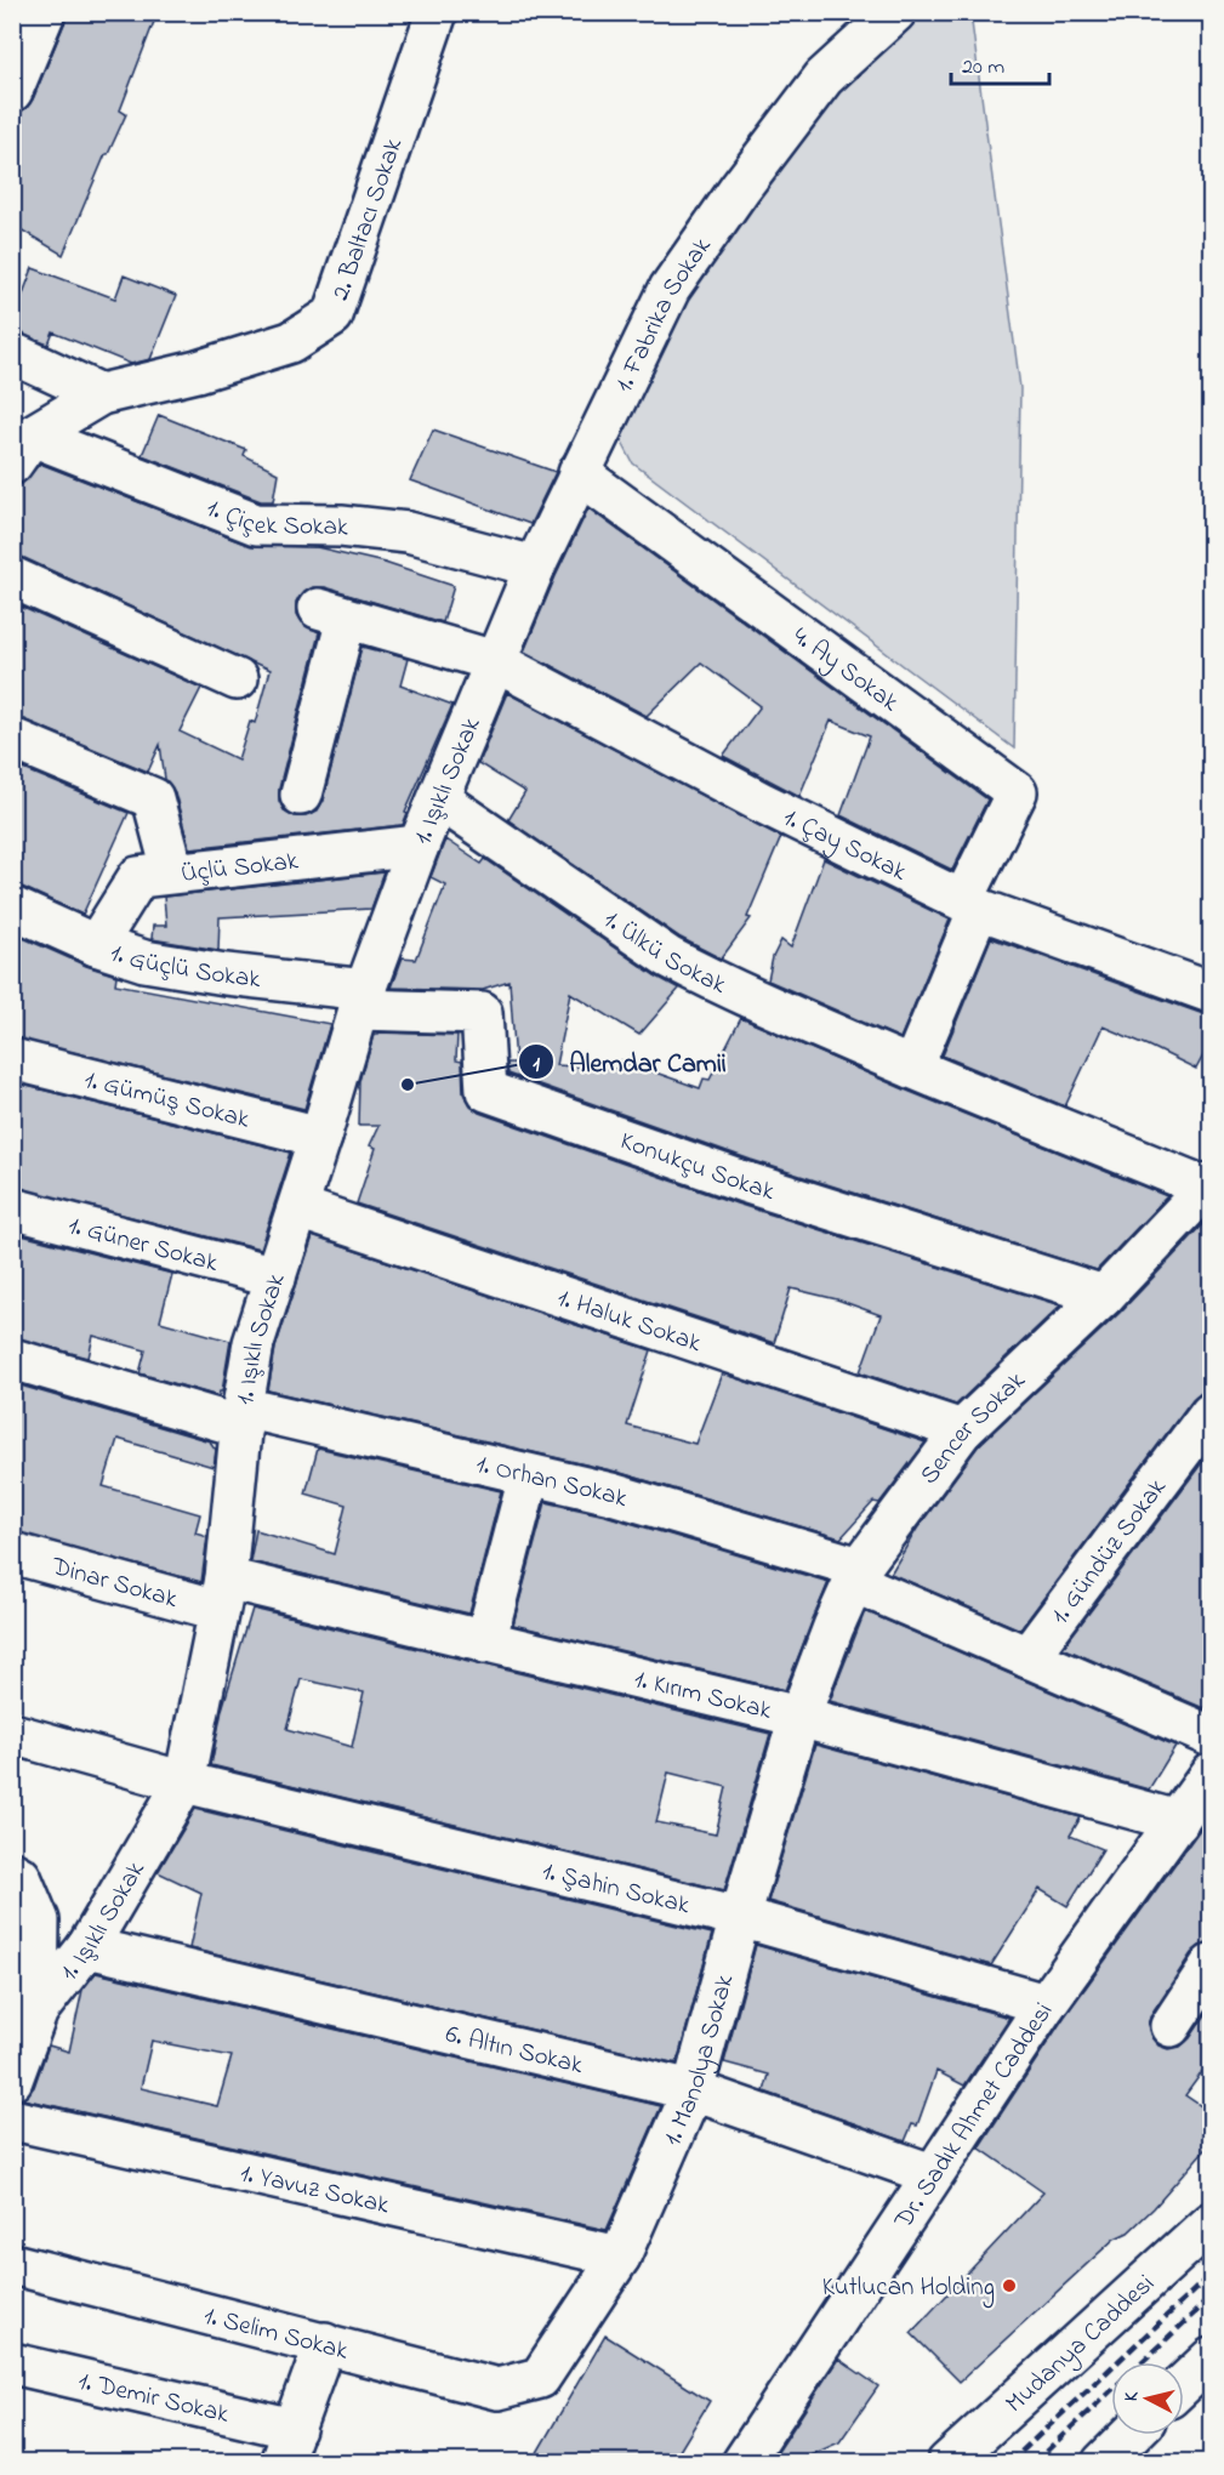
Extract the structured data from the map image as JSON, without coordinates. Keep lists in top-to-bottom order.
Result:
{
  "streets": {
    "main road": [
      "2. Baltacı Sokak",
      "1. Fabrika Sokak",
      "1. Çiçek Sokak",
      "4. Ay Sokak",
      "1. Işıklı Sokak",
      "1. Çay Sokak",
      "Üçlü Sokak",
      "1. Ülkü Sokak",
      "1. Güçlü Sokak",
      "1. Gümüş Sokak",
      "Konukçu Sokak",
      "1. Güner Sokak",
      "1. Haluk Sokak",
      "Sencer Sokak",
      "1. Orhan Sokak",
      "1. Gündüz Sokak",
      "Dinar Sokak",
      "1. Kırım Sokak",
      "1. Şahin Sokak",
      "6. Altın Sokak",
      "1. Manolya Sokak",
      "Dr. Sadık Ahmet Caddesi",
      "1. Yavuz Sokak",
      "1. Selim Sokak",
      "Mudanya Caddesi",
      "1. Demir Sokak"
    ]
  },
  "crossings": [
    ["2. Baltacı Sokak", "1. Çiçek Sokak"],
    ["1. Fabrika Sokak", "1. Çiçek Sokak"],
    ["1. Fabrika Sokak", "4. Ay Sokak"],
    ["1. Fabrika Sokak", "1. Işıklı Sokak"],
    ["1. Fabrika Sokak", "1. Çay Sokak"],
    ["4. Ay Sokak", "1. Çay Sokak"],
    ["1. Işıklı Sokak", "1. Çay Sokak"],
    ["1. Işıklı Sokak", "Üçlü Sokak"],
    ["1. Işıklı Sokak", "1. Ülkü Sokak"],
    ["1. Işıklı Sokak", "1. Güçlü Sokak"],
    ["1. Işıklı Sokak", "1. Gümüş Sokak"],
    ["1. Işıklı Sokak", "Konukçu Sokak"],
    ["1. Işıklı Sokak", "1. Güner Sokak"],
    ["1. Işıklı Sokak", "1. Haluk Sokak"],
    ["1. Işıklı Sokak", "1. Orhan Sokak"],
    ["1. Işıklı Sokak", "Dinar Sokak"],
    ["1. Işıklı Sokak", "1. Kırım Sokak"],
    ["1. Işıklı Sokak", "1. Şahin Sokak"],
    ["1. Işıklı Sokak", "6. Altın Sokak"],
    ["Üçlü Sokak", "1. Güçlü Sokak"],
    ["1. Ülkü Sokak", "Sencer Sokak"],
    ["1. Güçlü Sokak", "Konukçu Sokak"],
    ["Konukçu Sokak", "Sencer Sokak"],
    ["1. Haluk Sokak", "Sencer Sokak"],
    ["Sencer Sokak", "1. Orhan Sokak"],
    ["Sencer Sokak", "1. Kırım Sokak"],
    ["Sencer Sokak", "1. Manolya Sokak"],
    ["1. Orhan Sokak", "1. Gündüz Sokak"],
    ["Dinar Sokak", "1. Kırım Sokak"],
    ["1. Kırım Sokak", "1. Manolya Sokak"],
    ["1. Kırım Sokak", "Dr. Sadık Ahmet Caddesi"],
    ["1. Şahin Sokak", "1. Manolya Sokak"],
    ["1. Şahin Sokak", "Dr. Sadık Ahmet Caddesi"],
    ["6. Altın Sokak", "1. Manolya Sokak"],
    ["6. Altın Sokak", "Dr. Sadık Ahmet Caddesi"],
    ["1. Manolya Sokak", "1. Yavuz Sokak"],
    ["1. Manolya Sokak", "1. Selim Sokak"]
  ],
  "places": ["Alemdar Camii", "Kutlucan Holding"],
  "scale_bar": "20 m",
  "north": "left"
}
